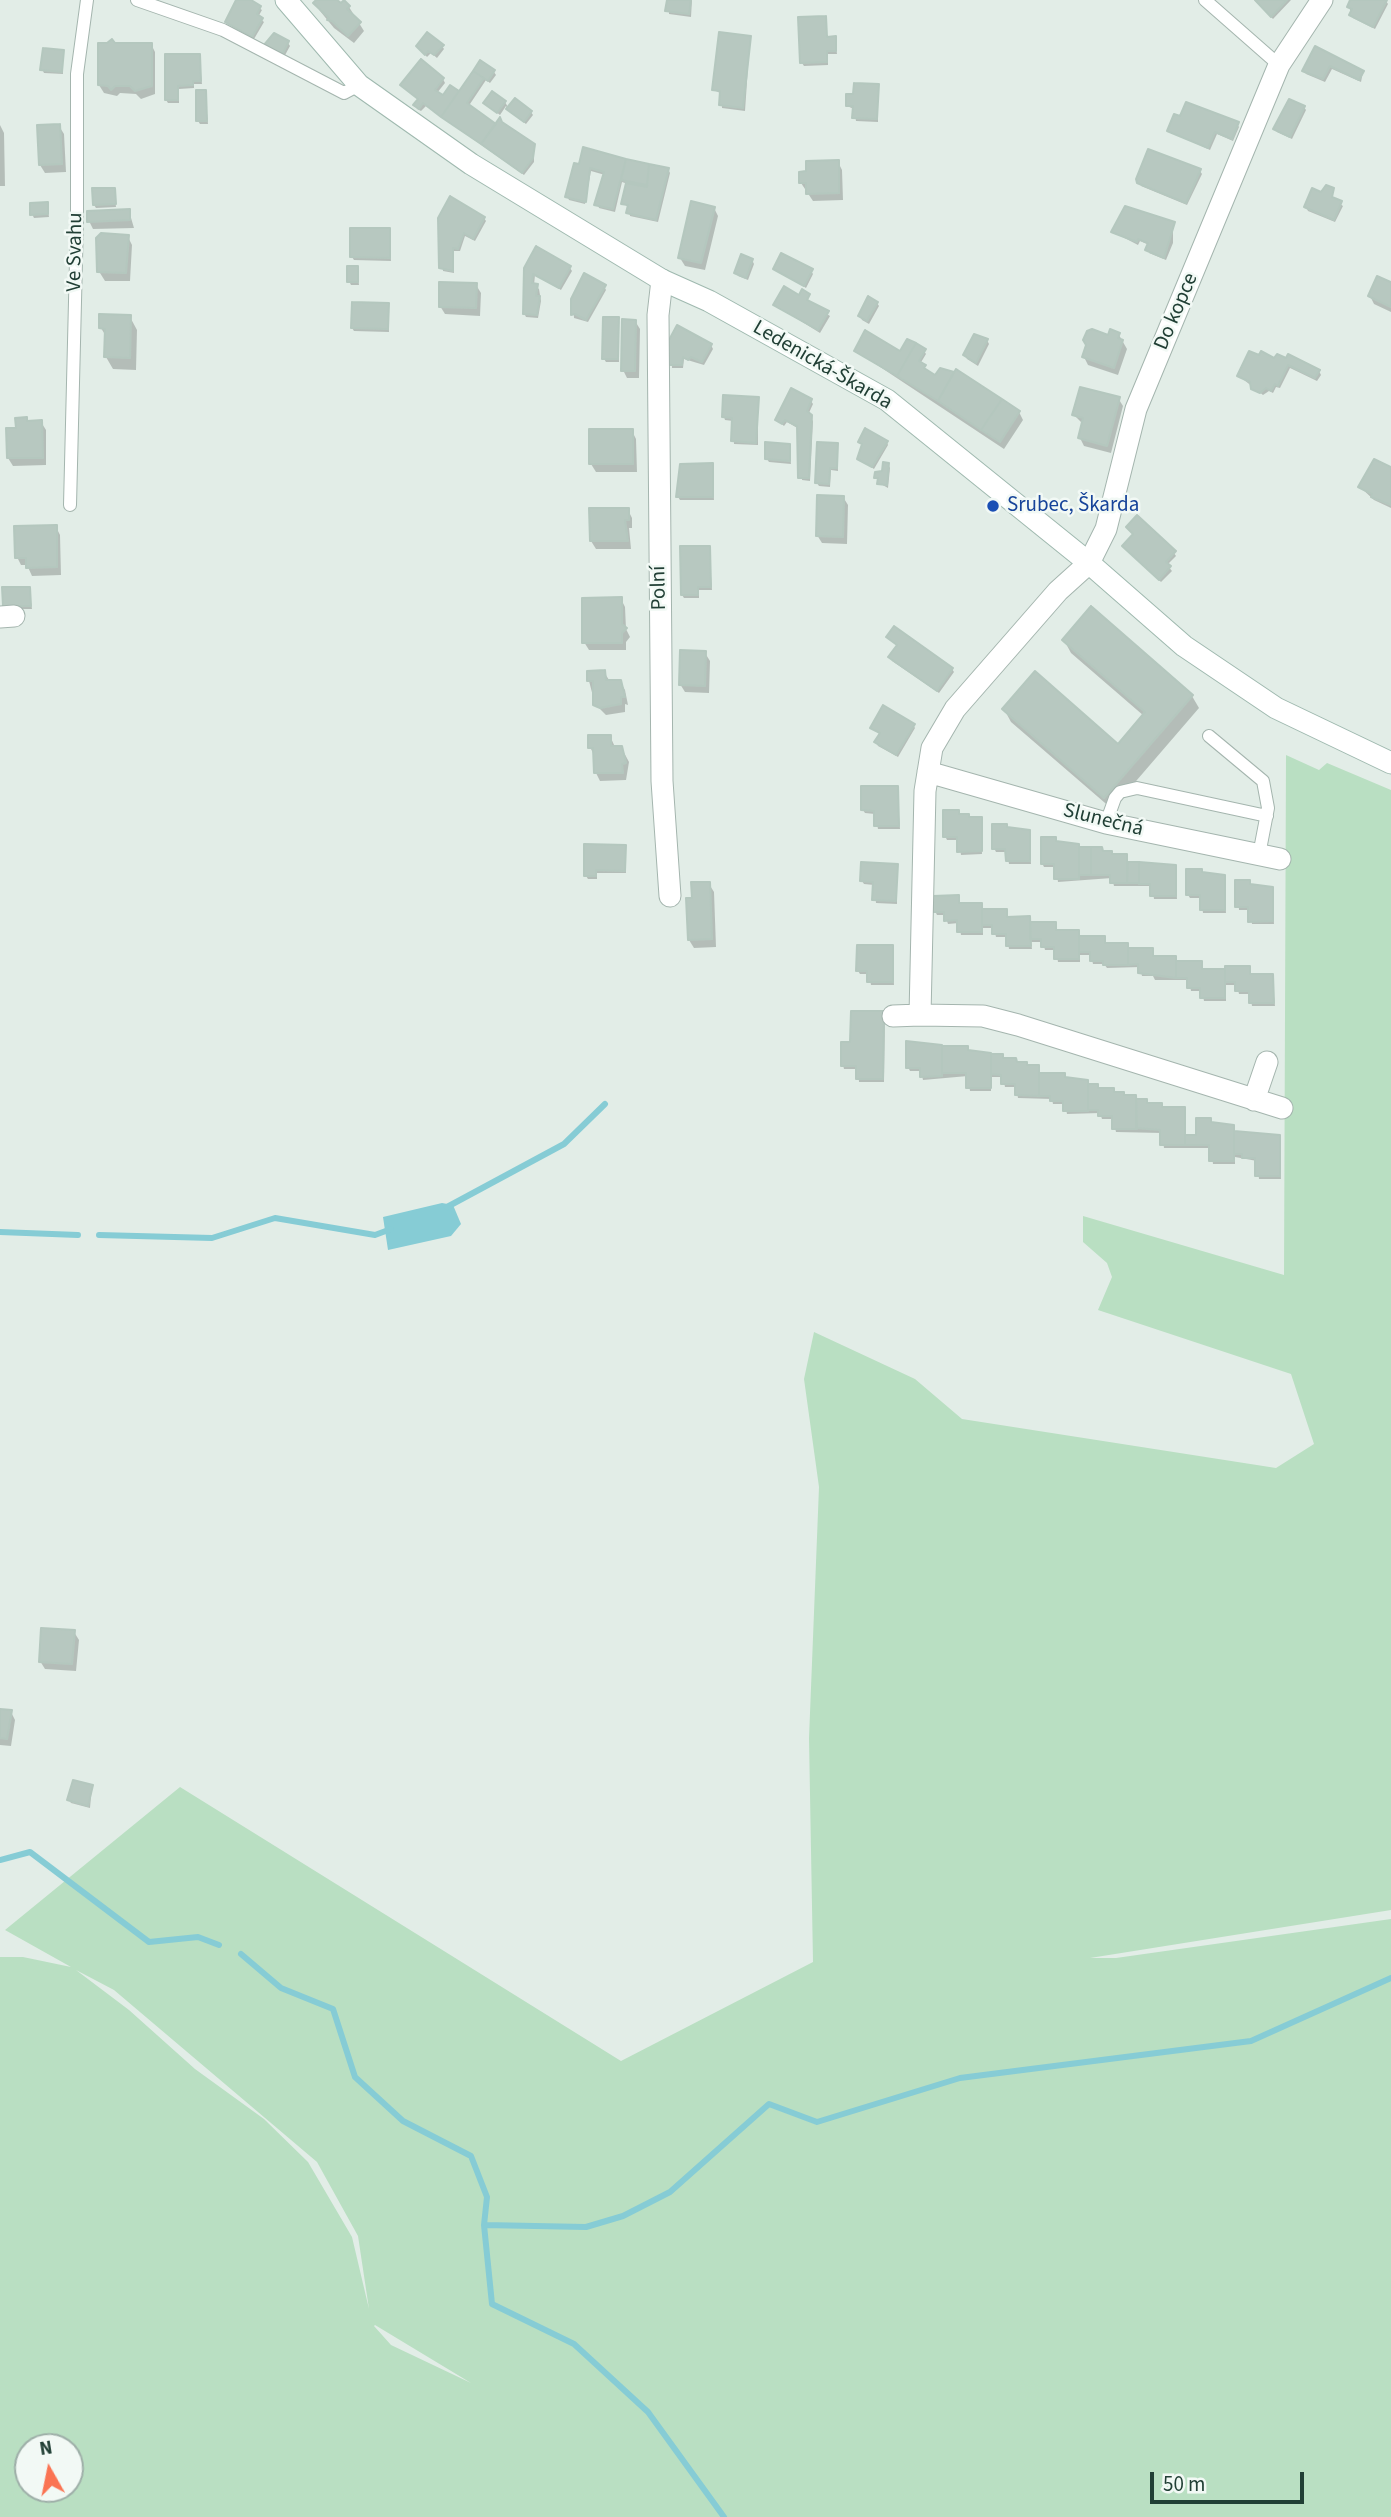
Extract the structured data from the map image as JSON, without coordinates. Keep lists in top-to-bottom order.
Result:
{
  "streets": {
    "street": [
      "Do kopce",
      "Ledenická-Škarda",
      "Polní",
      "Slunečná"
    ],
    "lane": ["Ve Svahu"]
  },
  "crossings": [
    ["Do kopce", "Ledenická-Škarda"],
    ["Ledenická-Škarda", "Polní"]
  ],
  "places": ["Srubec, Škarda"],
  "scale_bar": "50 m",
  "north": "top"
}
